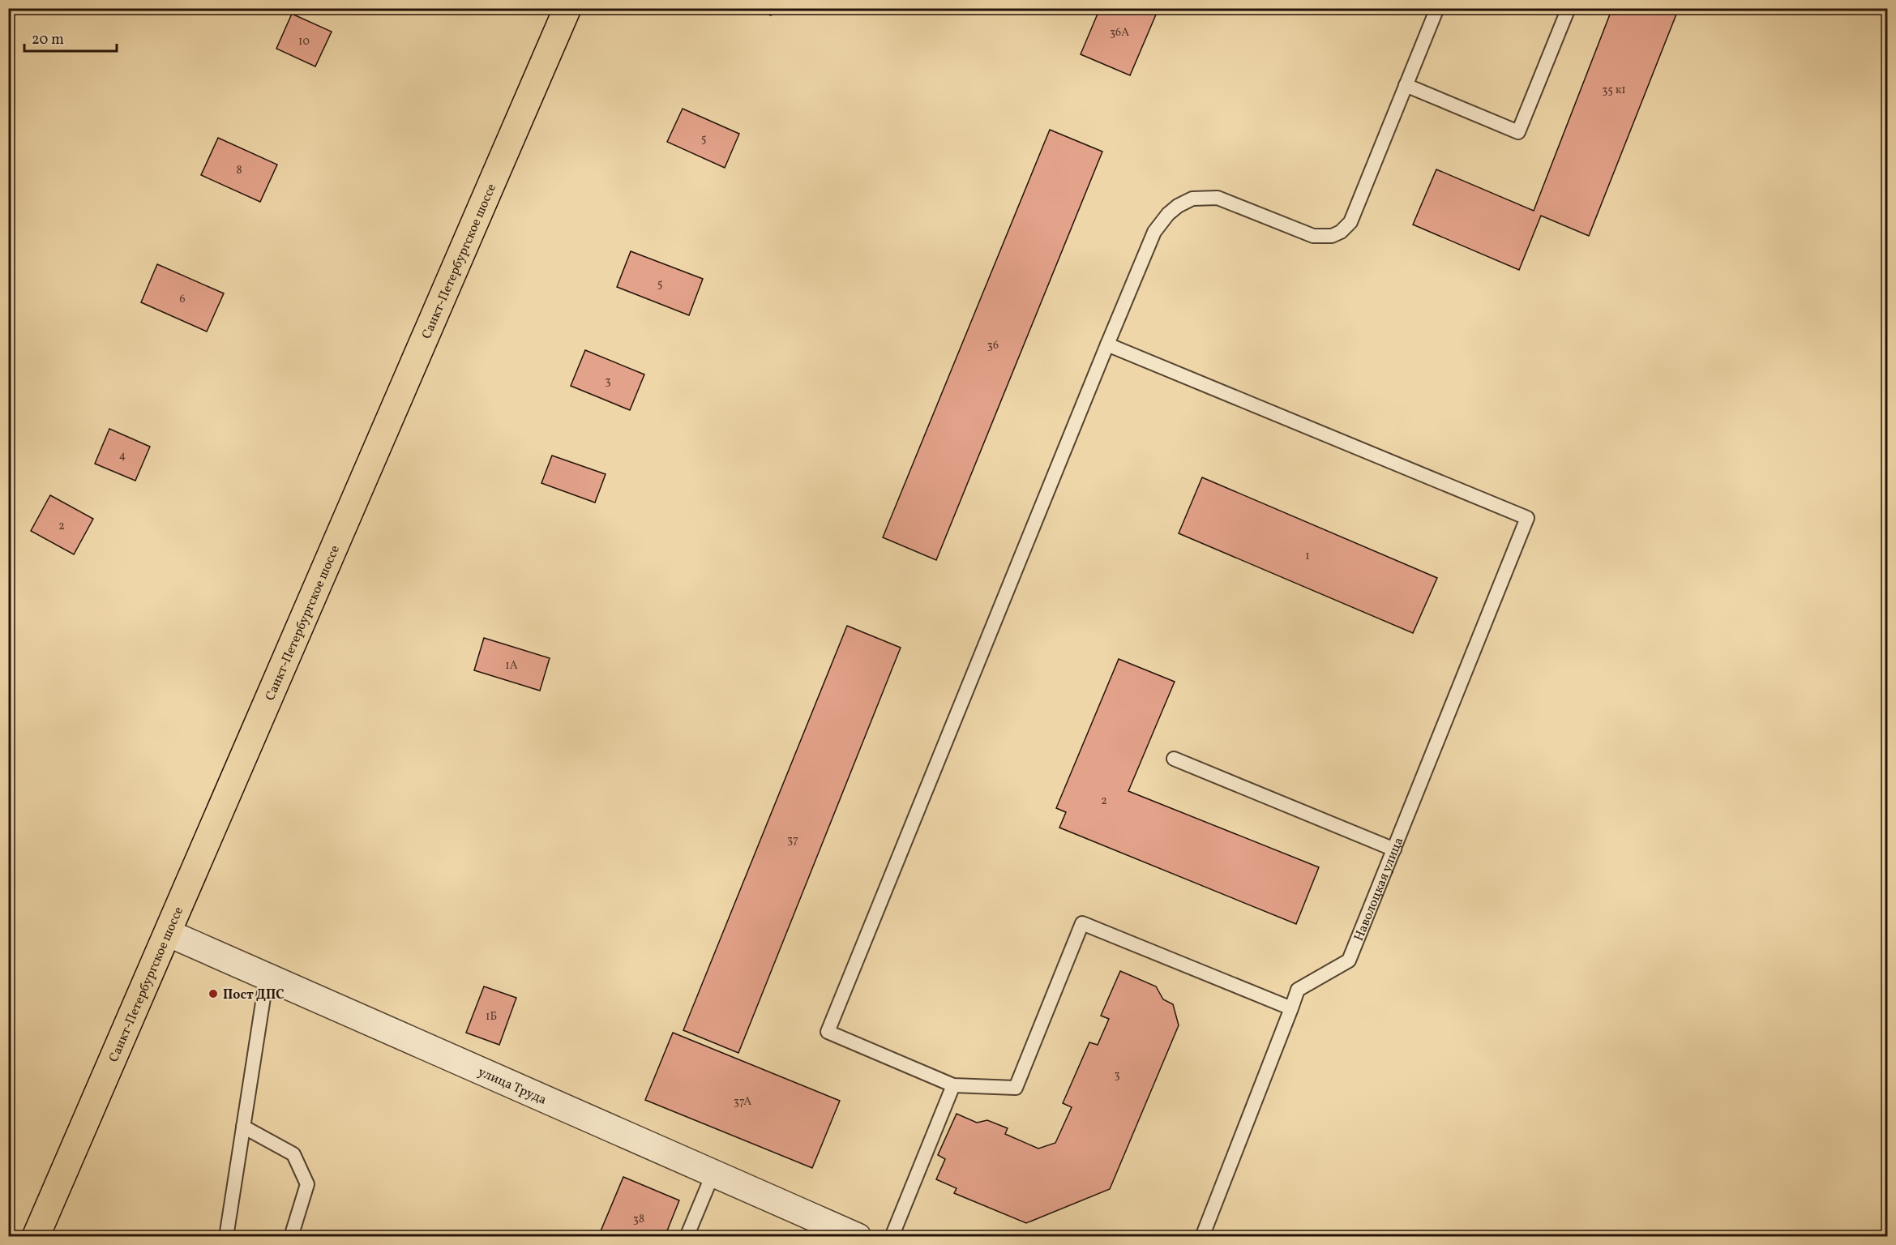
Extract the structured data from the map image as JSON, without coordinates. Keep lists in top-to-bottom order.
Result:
{
  "streets": {
    "main road": ["Санкт-Петербургское шоссе"],
    "street": ["улица Труда"],
    "lane": ["Наволоцкая улица"]
  },
  "crossings": [
    ["Санкт-Петербургское шоссе", "улица Труда"]
  ],
  "places": ["Пост ДПС"],
  "house_numbers": [
    "36А",
    "10",
    "35 к1",
    "5",
    "8",
    "5",
    "6",
    "36",
    "3",
    "4",
    "2",
    "1",
    "1А",
    "2",
    "37",
    "1Б",
    "3",
    "37А",
    "38"
  ],
  "scale_bar": "20 m"
}
